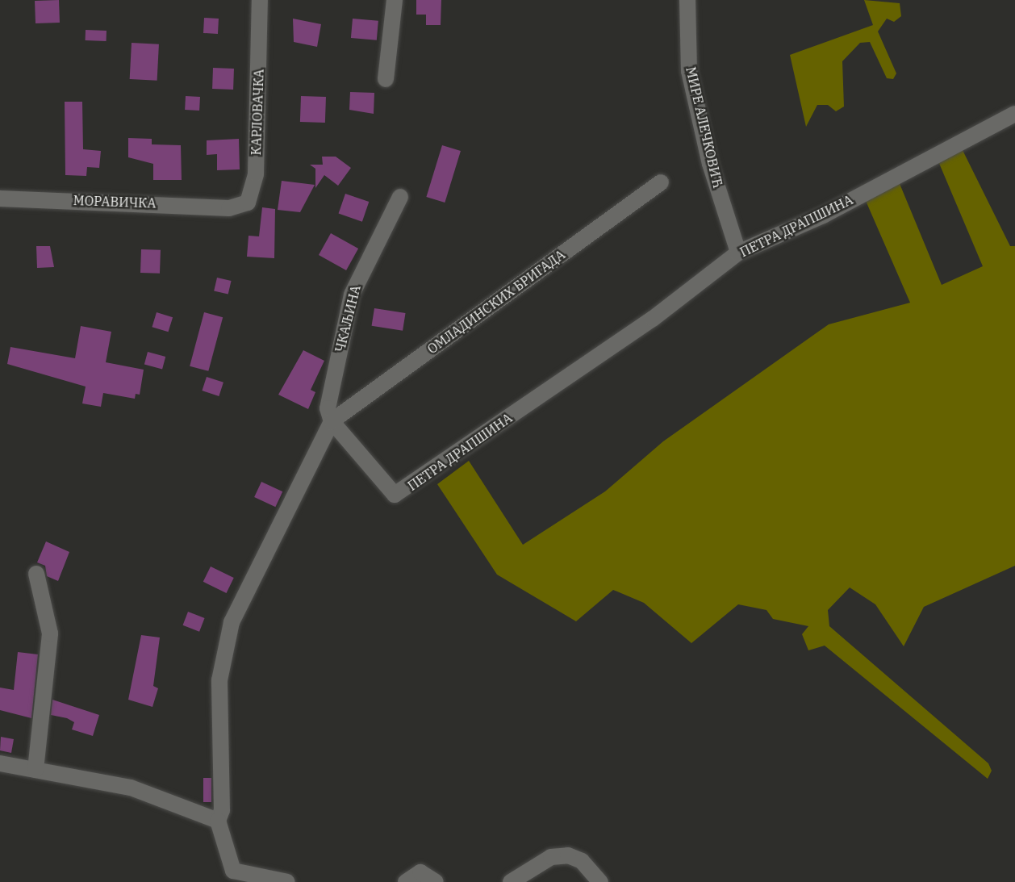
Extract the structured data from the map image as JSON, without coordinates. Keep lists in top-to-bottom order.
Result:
{
  "streets": {
    "street": [
      "КАРЛОВАЧКА",
      "МИРЕ АЛЕЧКОВИЋ",
      "МОРАВИЧКА",
      "ПЕТРА ДРАПШИНА",
      "ОМЛАДИНСКИХ БРИГАДА",
      "ЧКАЉИНА"
    ]
  },
  "crossings": [
    ["КАРЛОВАЧКА", "МОРАВИЧКА"],
    ["МИРЕ АЛЕЧКОВИЋ", "ПЕТРА ДРАПШИНА"],
    ["ПЕТРА ДРАПШИНА", "ОМЛАДИНСКИХ БРИГАДА"],
    ["ПЕТРА ДРАПШИНА", "ЧКАЉИНА"],
    ["ОМЛАДИНСКИХ БРИГАДА", "ЧКАЉИНА"]
  ]
}
